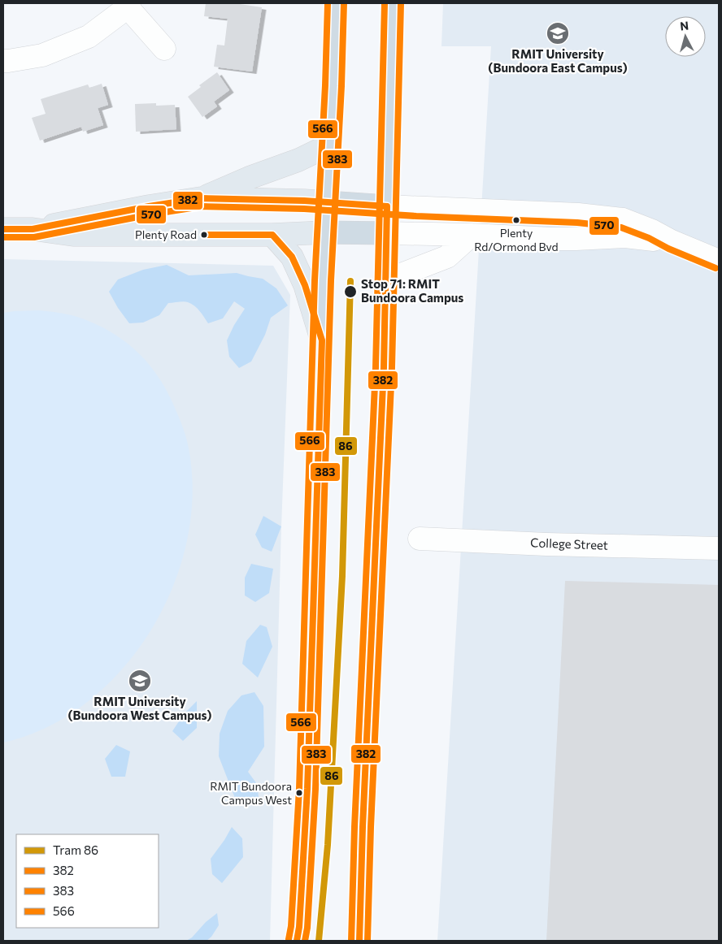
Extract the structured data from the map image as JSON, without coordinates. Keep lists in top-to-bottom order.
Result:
{
  "streets": {
    "street": ["College Street"]
  },
  "places": {
    "school or university": ["RMIT University (Bundoora East Campus)", "RMIT University (Bundoora West Campus)"],
    "other": [
      "Plenty Rd/Ormond Bvd",
      "Plenty Road",
      "Stop 71: RMIT Bundoora Campus",
      "RMIT Bundoora Campus West"
    ]
  },
  "lines": [
    "transit line 383",
    "transit line 566",
    "transit line 382",
    "transit line 570",
    "tram line 86"
  ],
  "legend": [
    "Tram 86",
    "382",
    "383",
    "566"
  ],
  "north": "top"
}
